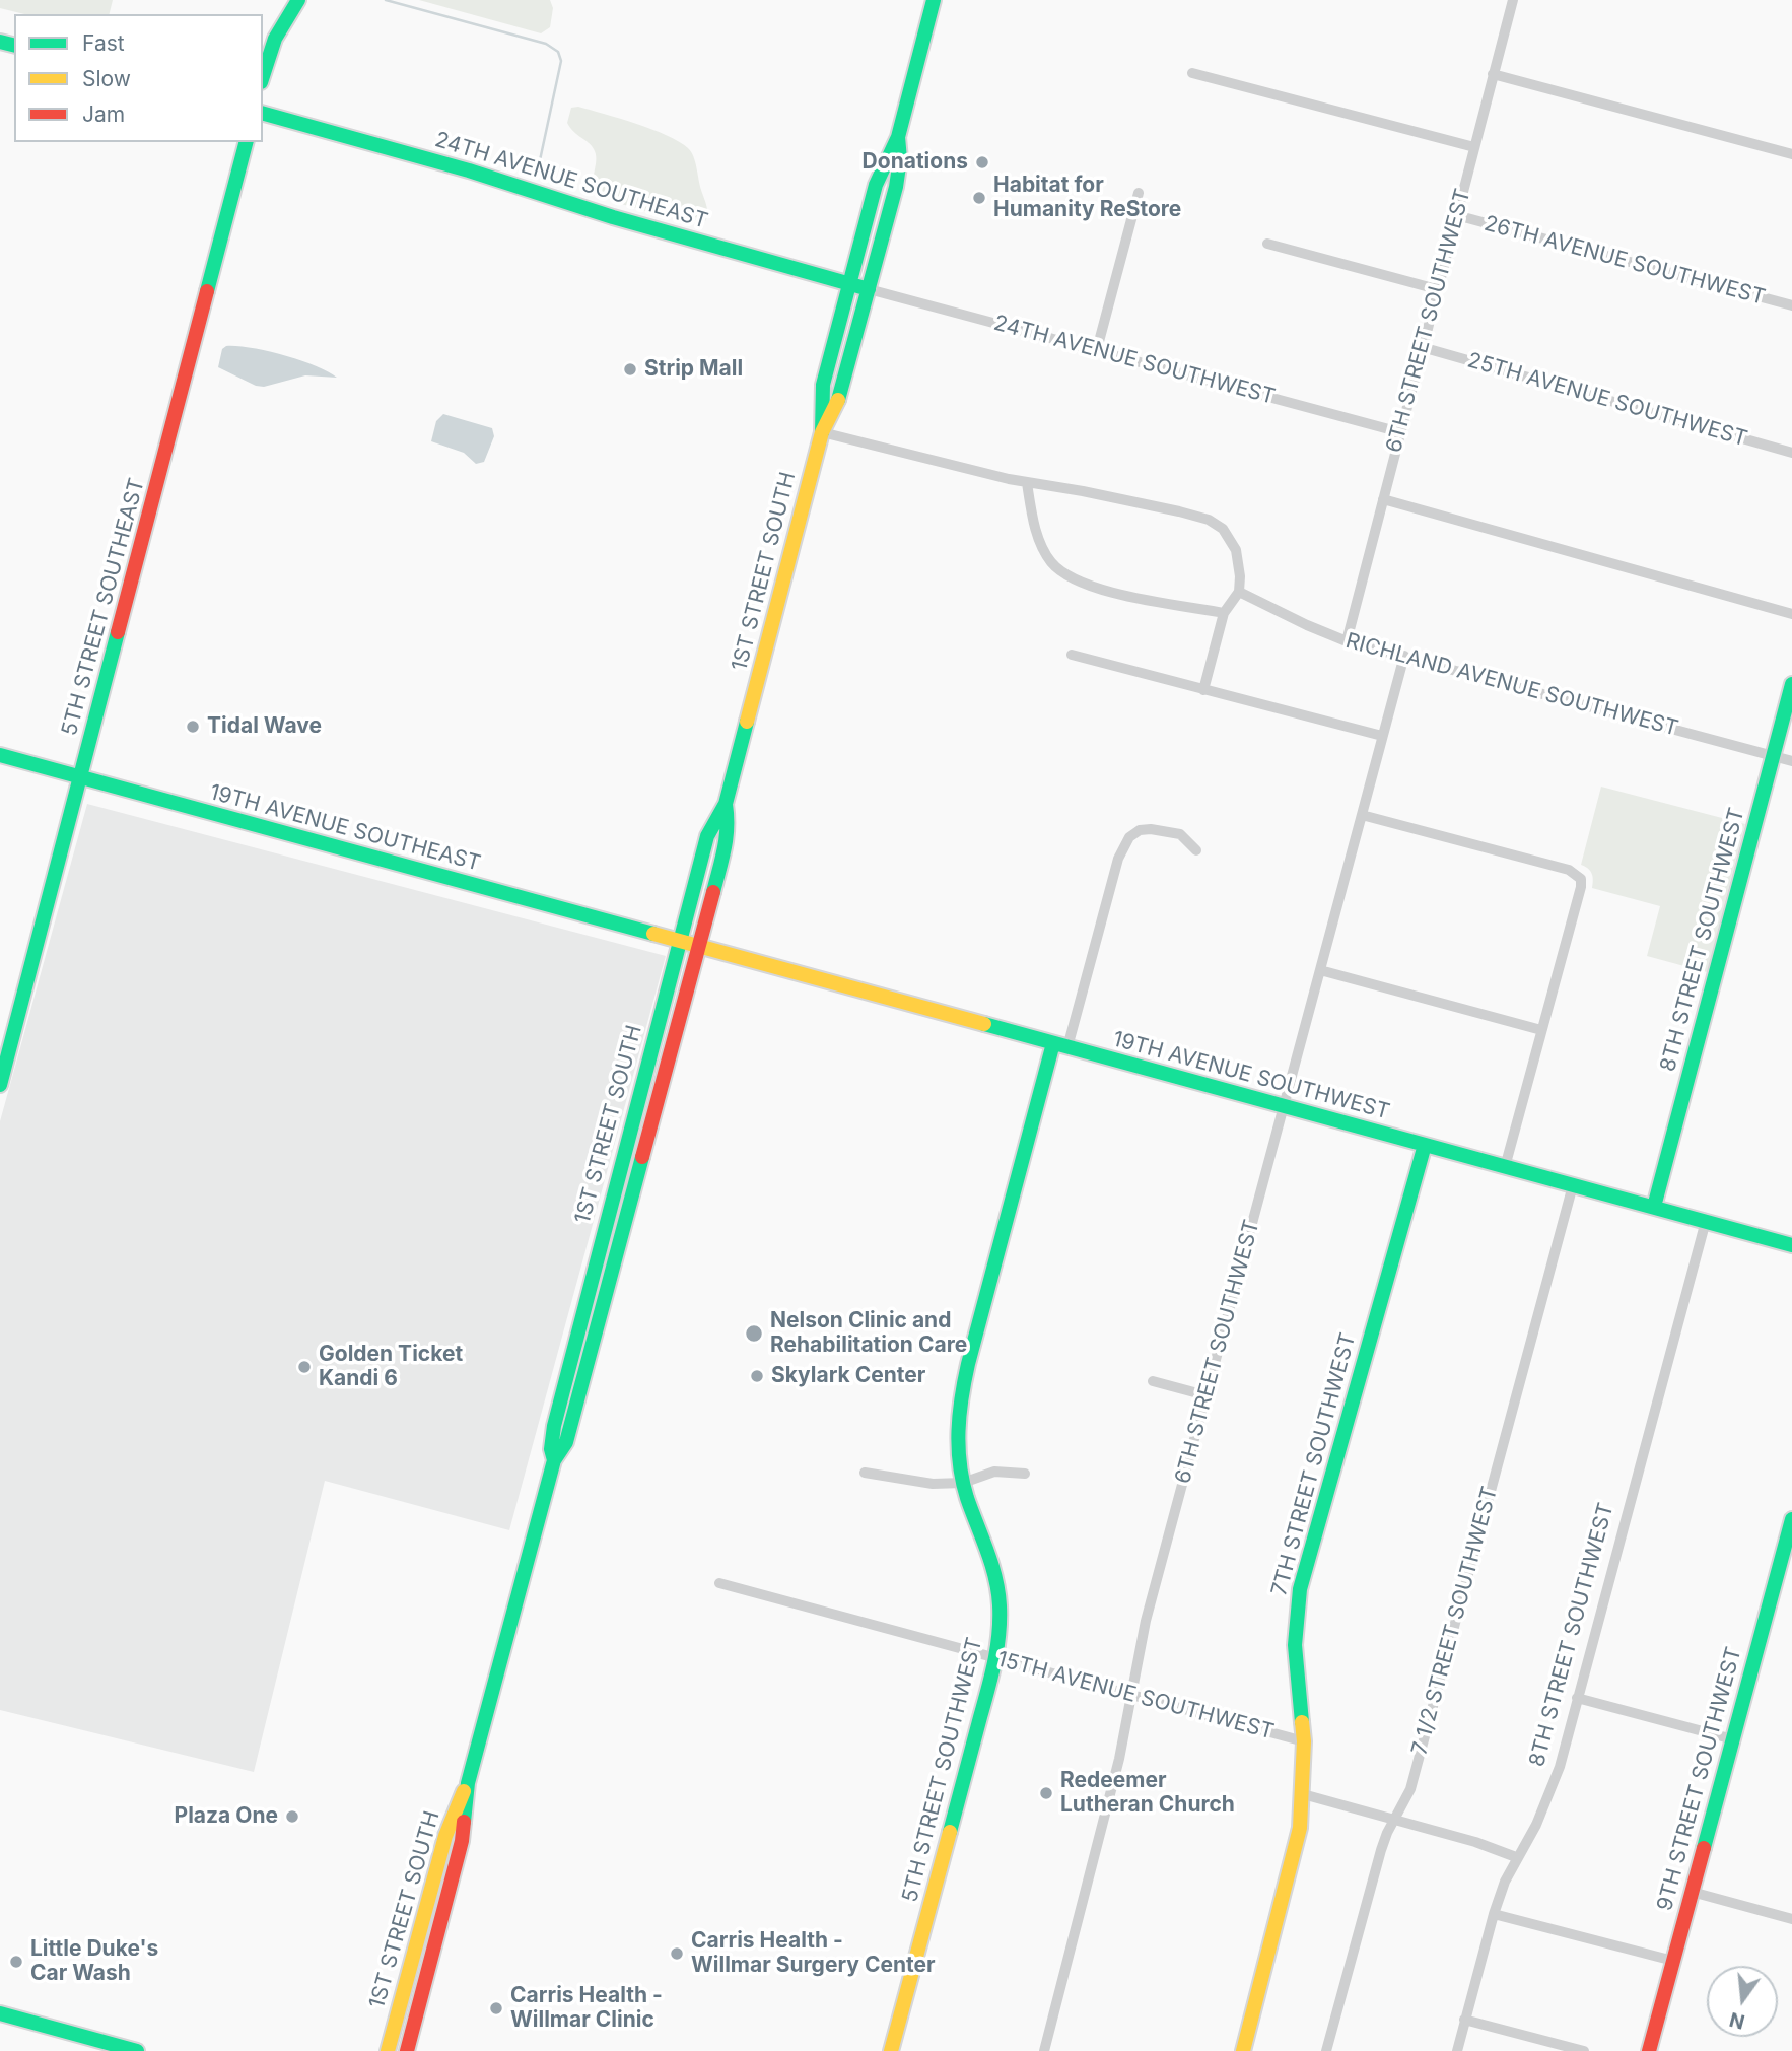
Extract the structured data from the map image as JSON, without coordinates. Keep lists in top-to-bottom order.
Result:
{
  "streets": {
    "main road": [
      "24TH AVENUE SOUTHEAST",
      "1ST STREET SOUTH",
      "5TH STREET SOUTHEAST",
      "19TH AVENUE SOUTHEAST",
      "8TH STREET SOUTHWEST",
      "19TH AVENUE SOUTHWEST",
      "7TH STREET SOUTHWEST",
      "5TH STREET SOUTHWEST",
      "9TH STREET SOUTHWEST"
    ],
    "street": [
      "26TH AVENUE SOUTHWEST",
      "6TH STREET SOUTHWEST",
      "24TH AVENUE SOUTHWEST",
      "25TH AVENUE SOUTHWEST",
      "RICHLAND AVENUE SOUTHWEST",
      "7 1/2 STREET SOUTHWEST",
      "15TH AVENUE SOUTHWEST"
    ]
  },
  "crossings": [
    ["24TH AVENUE SOUTHEAST", "24TH AVENUE SOUTHWEST"],
    ["24TH AVENUE SOUTHEAST", "1ST STREET SOUTH"],
    ["26TH AVENUE SOUTHWEST", "6TH STREET SOUTHWEST"],
    ["6TH STREET SOUTHWEST", "24TH AVENUE SOUTHWEST"],
    ["6TH STREET SOUTHWEST", "25TH AVENUE SOUTHWEST"],
    ["6TH STREET SOUTHWEST", "RICHLAND AVENUE SOUTHWEST"],
    ["6TH STREET SOUTHWEST", "19TH AVENUE SOUTHWEST"],
    ["6TH STREET SOUTHWEST", "15TH AVENUE SOUTHWEST"],
    ["24TH AVENUE SOUTHWEST", "1ST STREET SOUTH"],
    ["1ST STREET SOUTH", "19TH AVENUE SOUTHEAST"],
    ["1ST STREET SOUTH", "19TH AVENUE SOUTHWEST"],
    ["5TH STREET SOUTHEAST", "19TH AVENUE SOUTHEAST"],
    ["RICHLAND AVENUE SOUTHWEST", "8TH STREET SOUTHWEST"],
    ["19TH AVENUE SOUTHEAST", "19TH AVENUE SOUTHWEST"],
    ["8TH STREET SOUTHWEST", "19TH AVENUE SOUTHWEST"],
    ["19TH AVENUE SOUTHWEST", "7TH STREET SOUTHWEST"],
    ["19TH AVENUE SOUTHWEST", "7 1/2 STREET SOUTHWEST"],
    ["19TH AVENUE SOUTHWEST", "5TH STREET SOUTHWEST"],
    ["7TH STREET SOUTHWEST", "15TH AVENUE SOUTHWEST"],
    ["15TH AVENUE SOUTHWEST", "5TH STREET SOUTHWEST"]
  ],
  "places": [
    "Donations",
    "Habitat for Humanity ReStore",
    "Strip Mall",
    "Tidal Wave",
    "Nelson Clinic and Rehabilitation Care",
    "Golden Ticket Kandi 6",
    "Skylark Center",
    "Redeemer Lutheran Church",
    "Plaza One",
    "Carris Health - Willmar Surgery Center",
    "Little Duke's Car Wash",
    "Carris Health - Willmar Clinic"
  ],
  "legend": ["Fast", "Slow", "Jam"],
  "north": "bottom"
}
